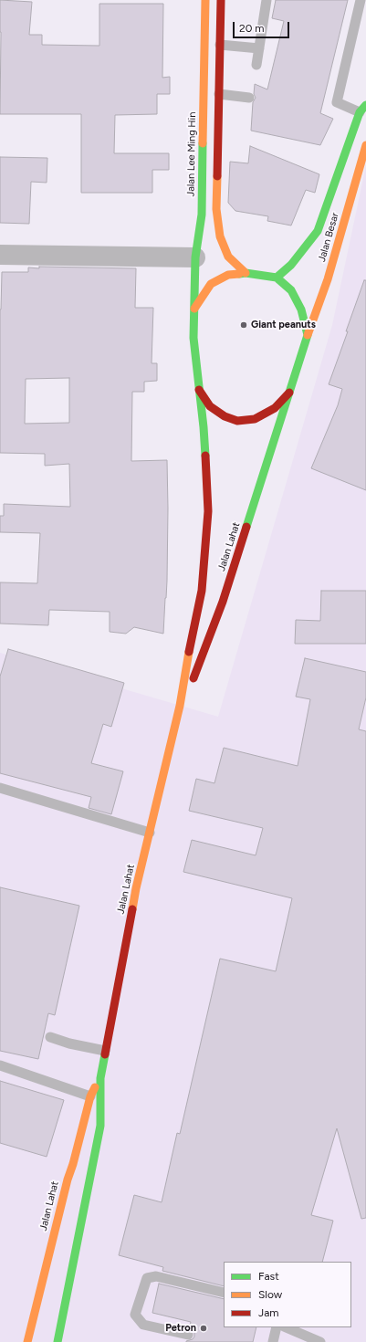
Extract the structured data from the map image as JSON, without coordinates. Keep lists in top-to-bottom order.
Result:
{
  "streets": {
    "main road": ["Jalan Lee Ming Hin", "Jalan Besar", "Jalan Lahat"]
  },
  "crossings": [
    ["Jalan Lee Ming Hin", "Jalan Lahat"],
    ["Jalan Besar", "Jalan Lahat"]
  ],
  "places": ["Giant peanuts", "Petron"],
  "legend": ["Fast", "Slow", "Jam"],
  "scale_bar": "20 m"
}
